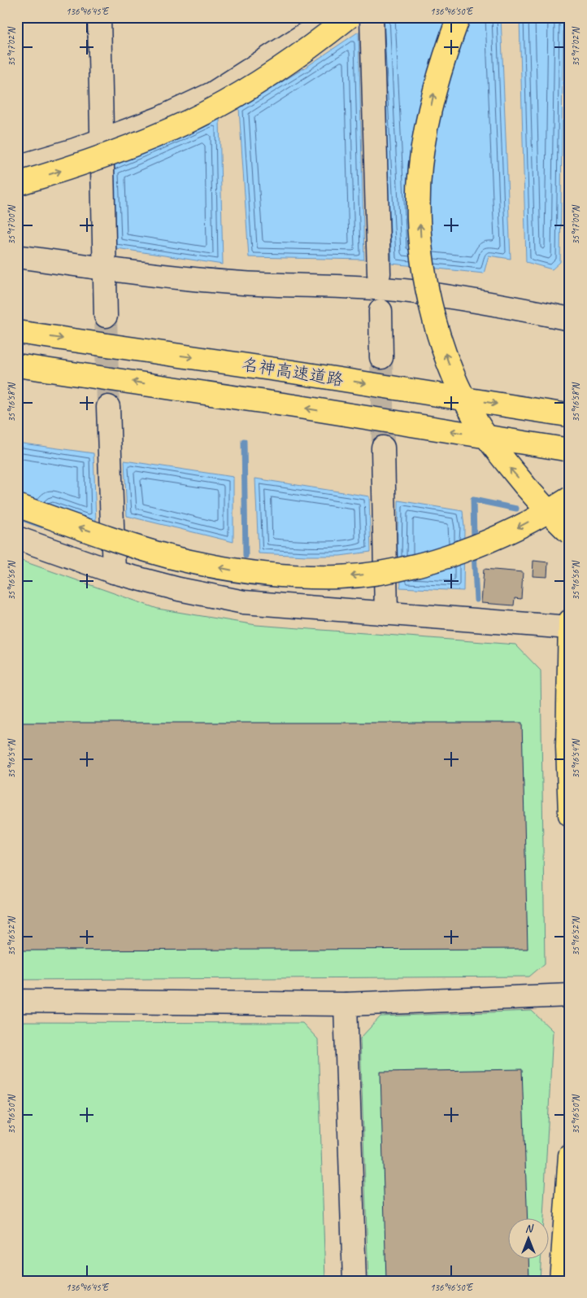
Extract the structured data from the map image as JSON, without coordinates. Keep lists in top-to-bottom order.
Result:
{
  "streets": {
    "main road": ["名神高速道路"]
  },
  "north": "top",
  "coordinates": [
    "136°46'45\"E",
    "136°46'50\"E",
    "35°17'02\"N",
    "35°17'00\"N",
    "35°16'58\"N",
    "35°16'56\"N",
    "35°16'54\"N",
    "35°16'52\"N",
    "35°16'50\"N"
  ]
}
